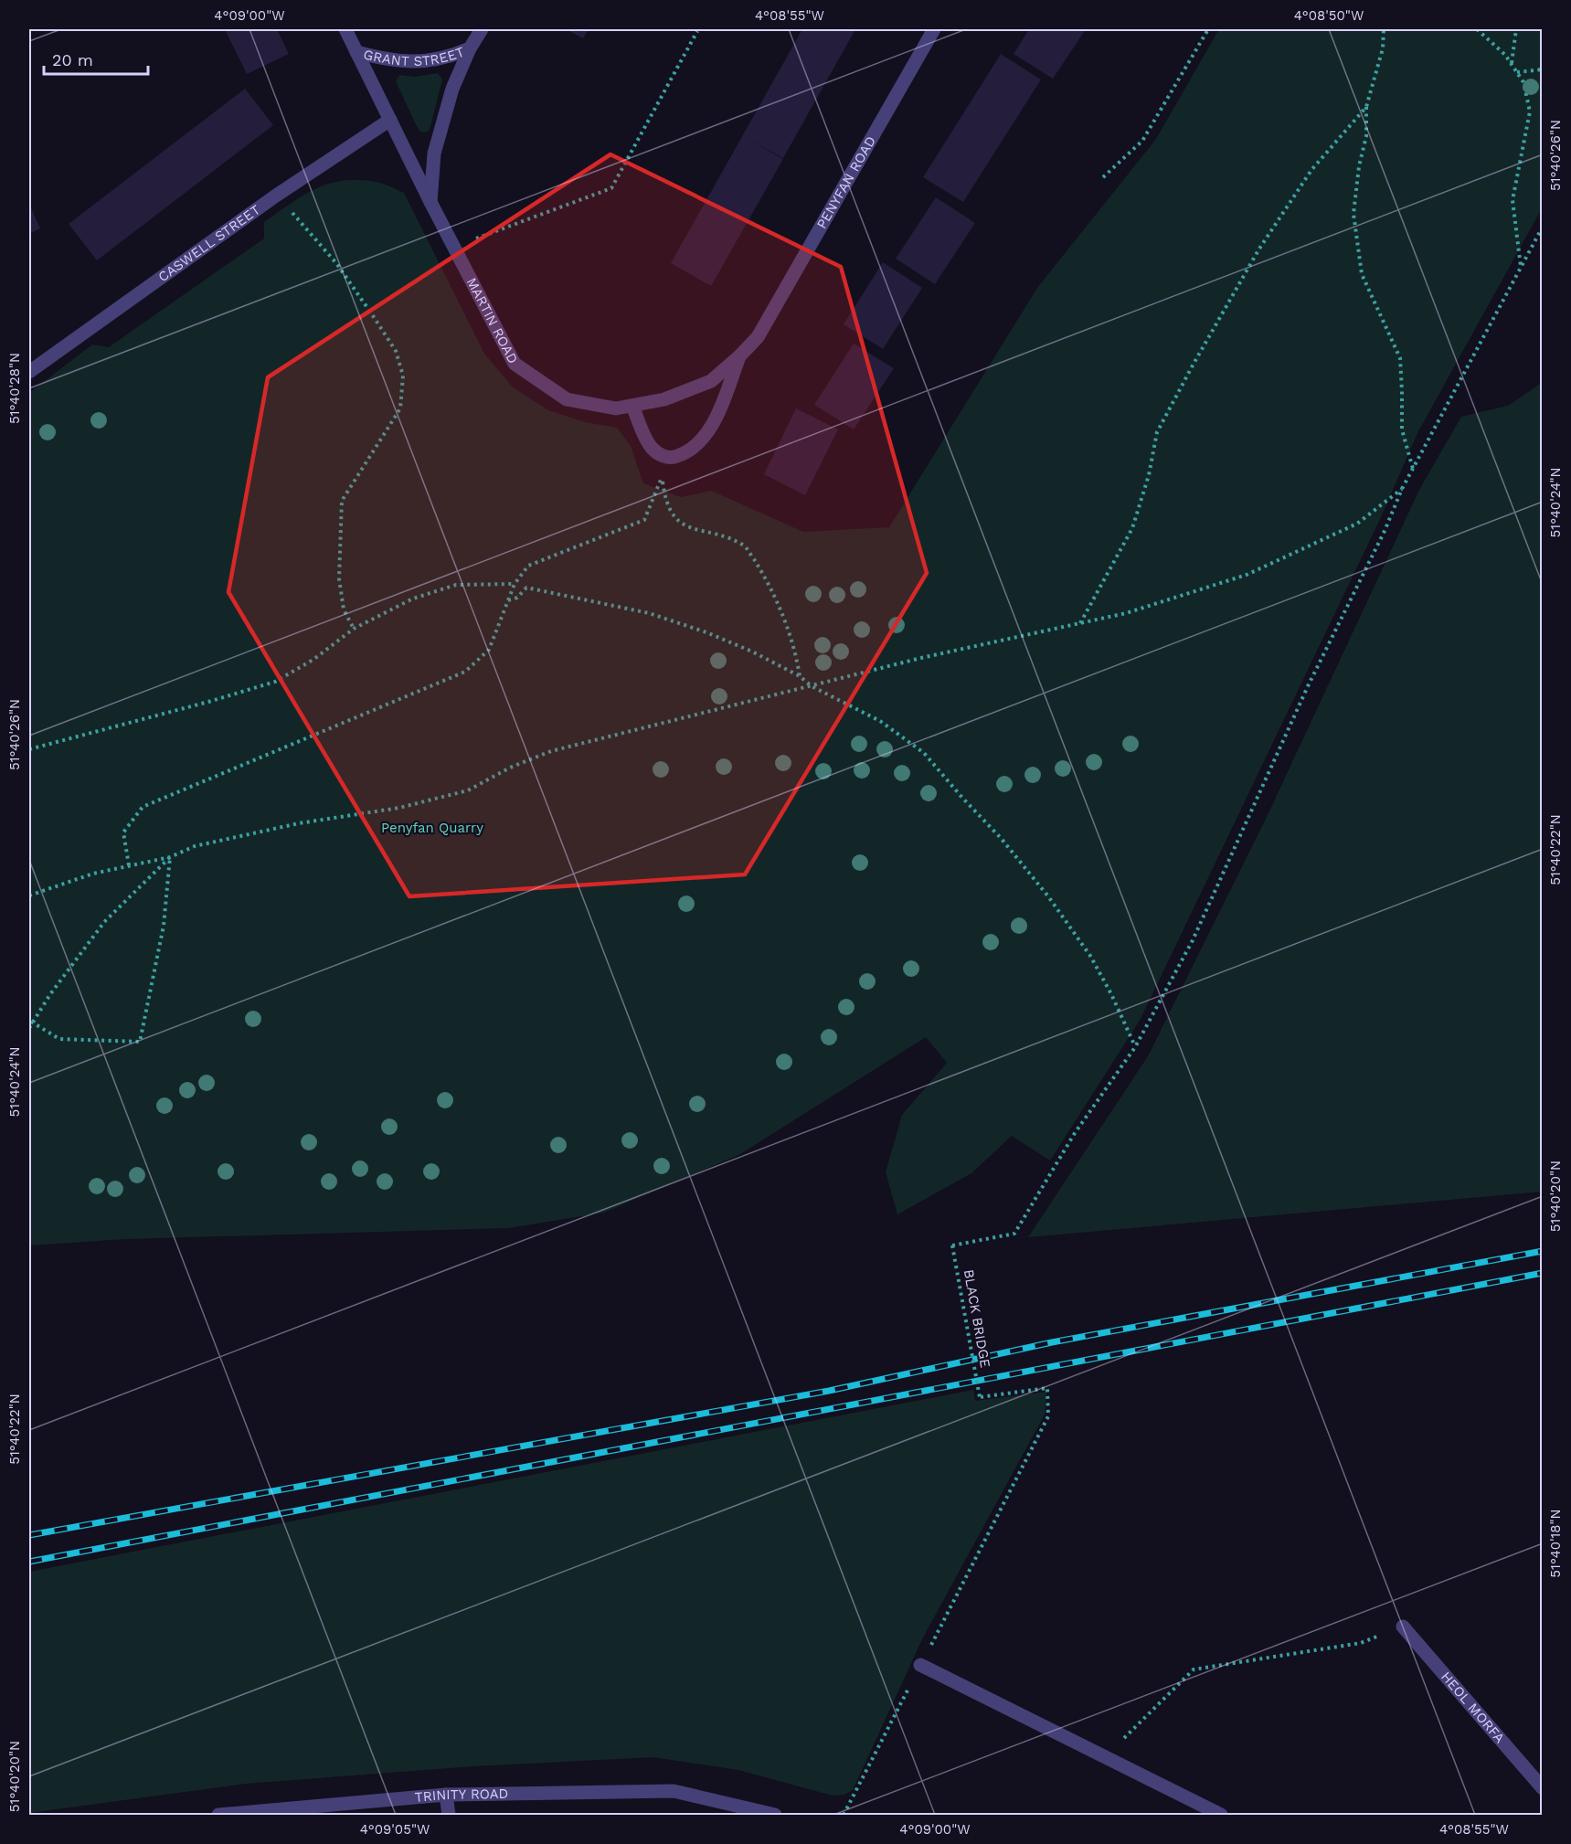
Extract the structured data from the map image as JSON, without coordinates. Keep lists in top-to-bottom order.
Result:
{
  "streets": {
    "street": [
      "GRANT STREET",
      "PENYFAN ROAD",
      "CASWELL STREET",
      "MARTIN ROAD",
      "HEOL MORFA",
      "TRINITY ROAD"
    ],
    "path": ["BLACK BRIDGE"]
  },
  "crossings": [
    ["GRANT STREET", "MARTIN ROAD"],
    ["PENYFAN ROAD", "MARTIN ROAD"],
    ["CASWELL STREET", "MARTIN ROAD"]
  ],
  "parks": ["Penyfan Quarry"],
  "scale_bar": "20 m",
  "coordinates": [
    "4°09'00\"W",
    "4°08'55\"W",
    "4°08'50\"W",
    "51°40'26\"N",
    "51°40'28\"N",
    "51°40'24\"N",
    "51°40'22\"N",
    "51°40'20\"N",
    "51°40'18\"N",
    "4°09'05\"W"
  ]
}
